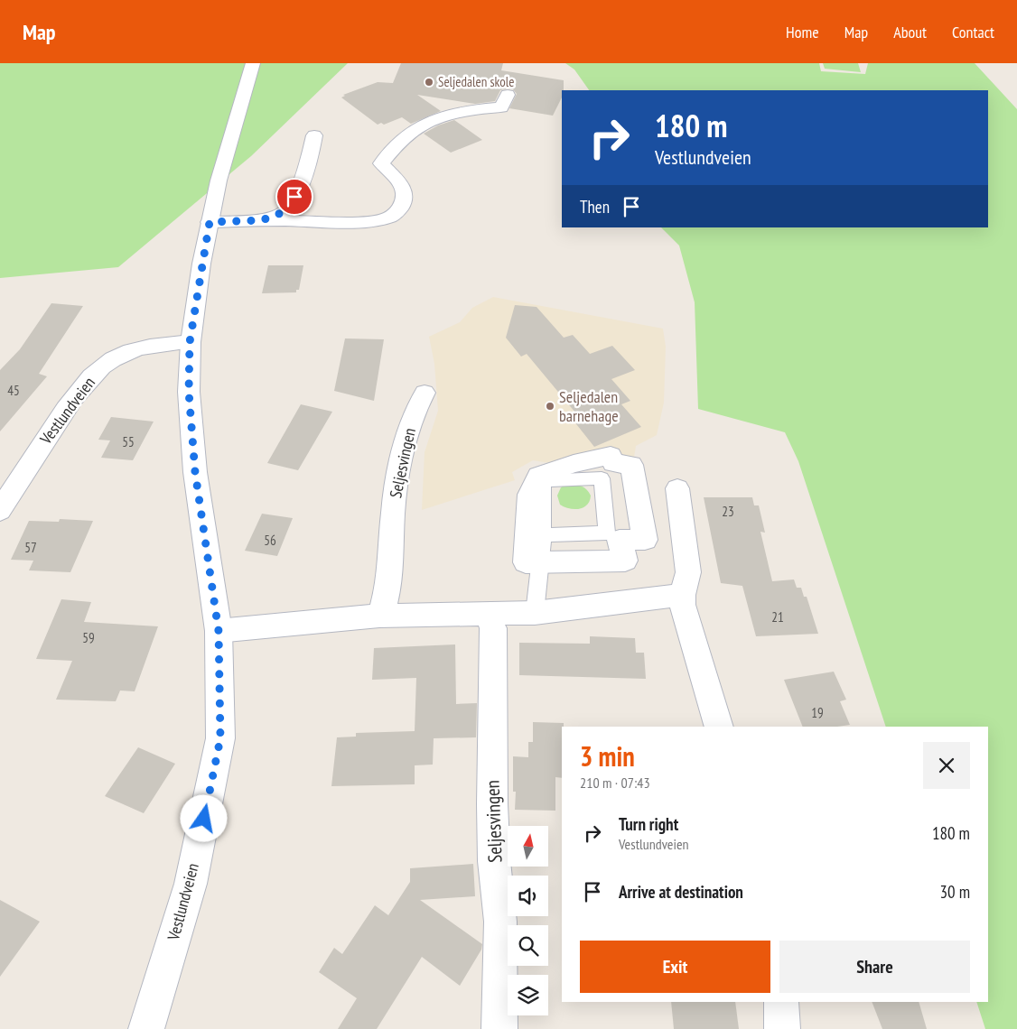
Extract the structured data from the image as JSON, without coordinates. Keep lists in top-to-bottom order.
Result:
{
  "streets": {
    "street": ["Vestlundveien", "Seljesvingen"]
  },
  "places": ["Seljedalen skole", "Seljedalen barnehage"],
  "house_numbers": [
    "45",
    "55",
    "23",
    "56",
    "57",
    "21",
    "59",
    "19"
  ],
  "north": "top",
  "page": {
    "header": "Map",
    "nav": [
      "Home",
      "Map",
      "About",
      "Contact"
    ],
    "turn": ["180 m", "Vestlundveien"],
    "then": "Then",
    "heading": ["3 min", "210 m · 07:43"],
    "list": [
      {
        "name": "Turn right",
        "note": "Vestlundveien",
        "value": "180 m"
      },
      {
        "name": "Arrive at destination",
        "value": "30 m"
      }
    ],
    "buttons": ["Exit", "Share"]
  }
}
